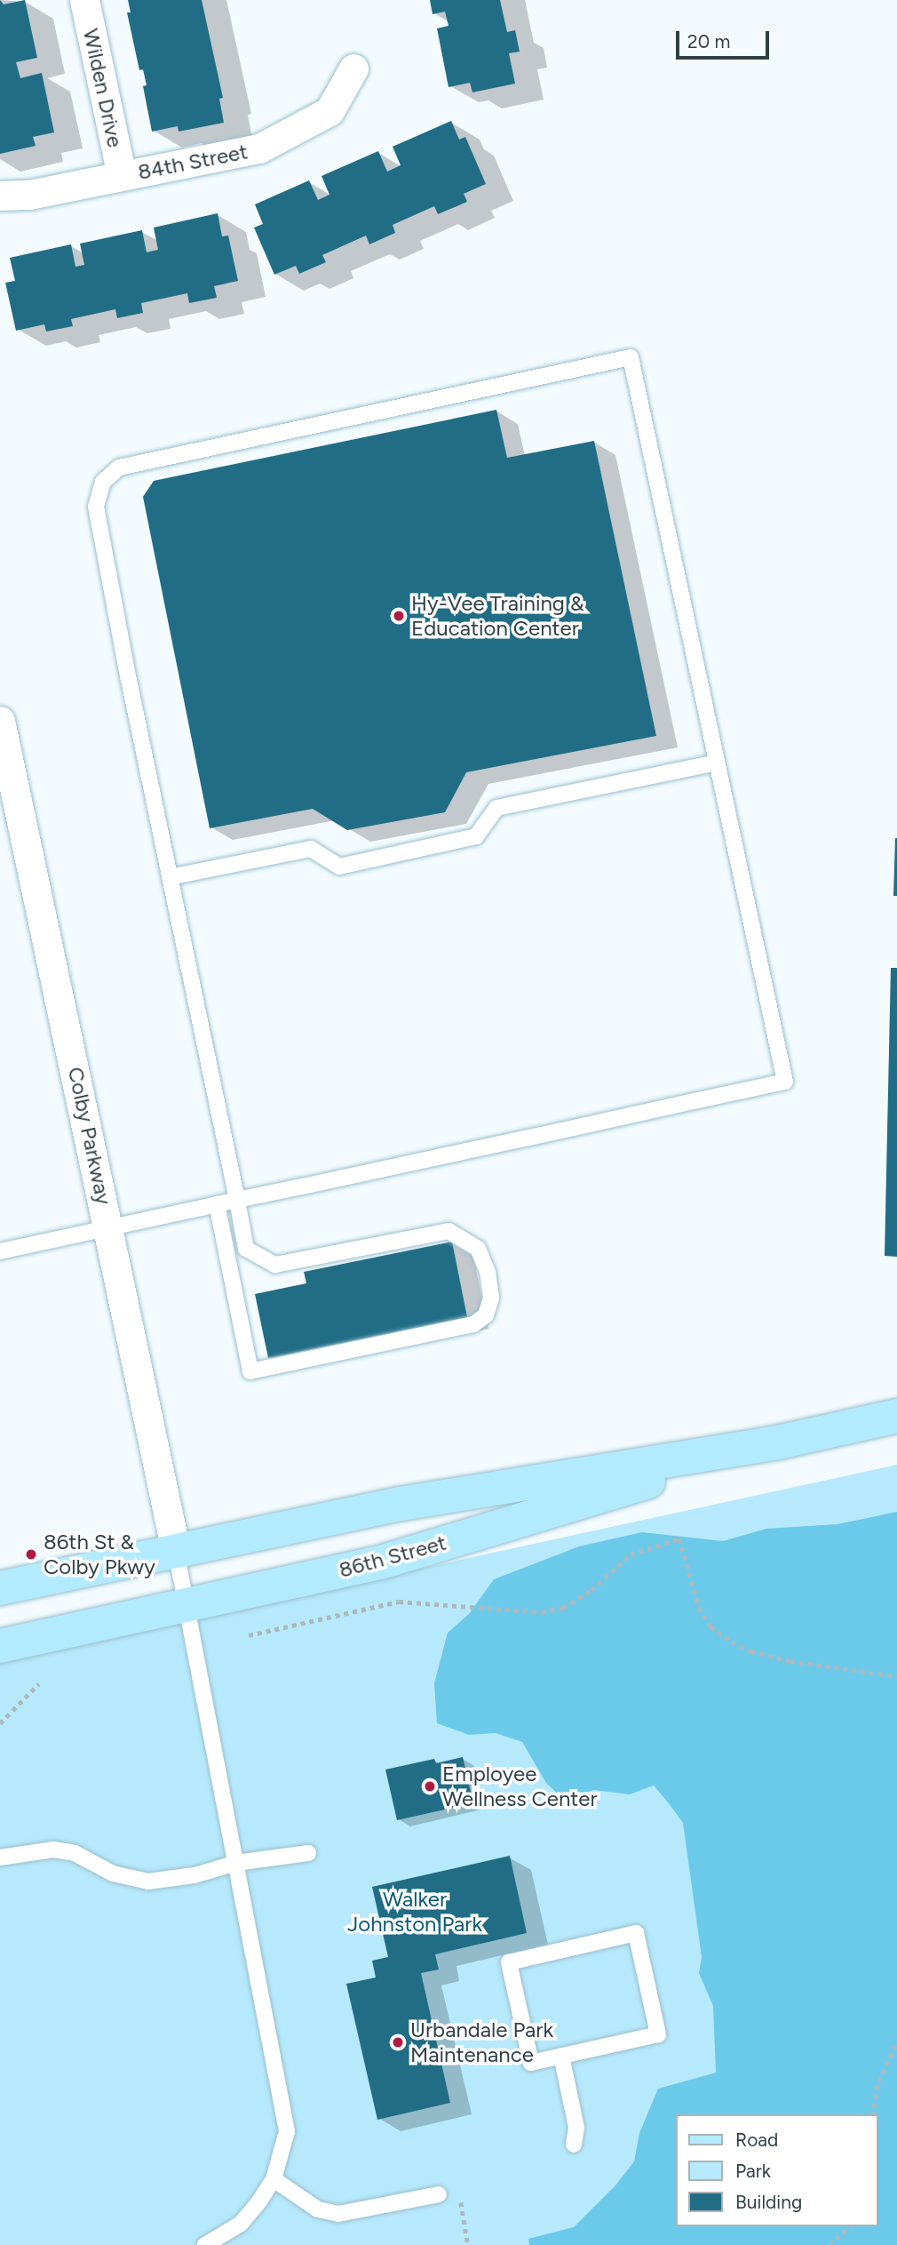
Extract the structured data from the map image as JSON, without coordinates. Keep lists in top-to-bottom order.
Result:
{
  "streets": {
    "main road": ["86th Street"],
    "street": ["Wilden Drive", "84th Street", "Colby Parkway"]
  },
  "crossings": [
    ["Wilden Drive", "84th Street"],
    ["Colby Parkway", "86th Street"]
  ],
  "parks": ["Walker Johnston Park"],
  "places": [
    "Hy-Vee Training & Education Center",
    "86th St & Colby Pkwy",
    "Employee Wellness Center",
    "Urbandale Park Maintenance"
  ],
  "legend": ["Road", "Park", "Building"],
  "scale_bar": "20 m"
}
